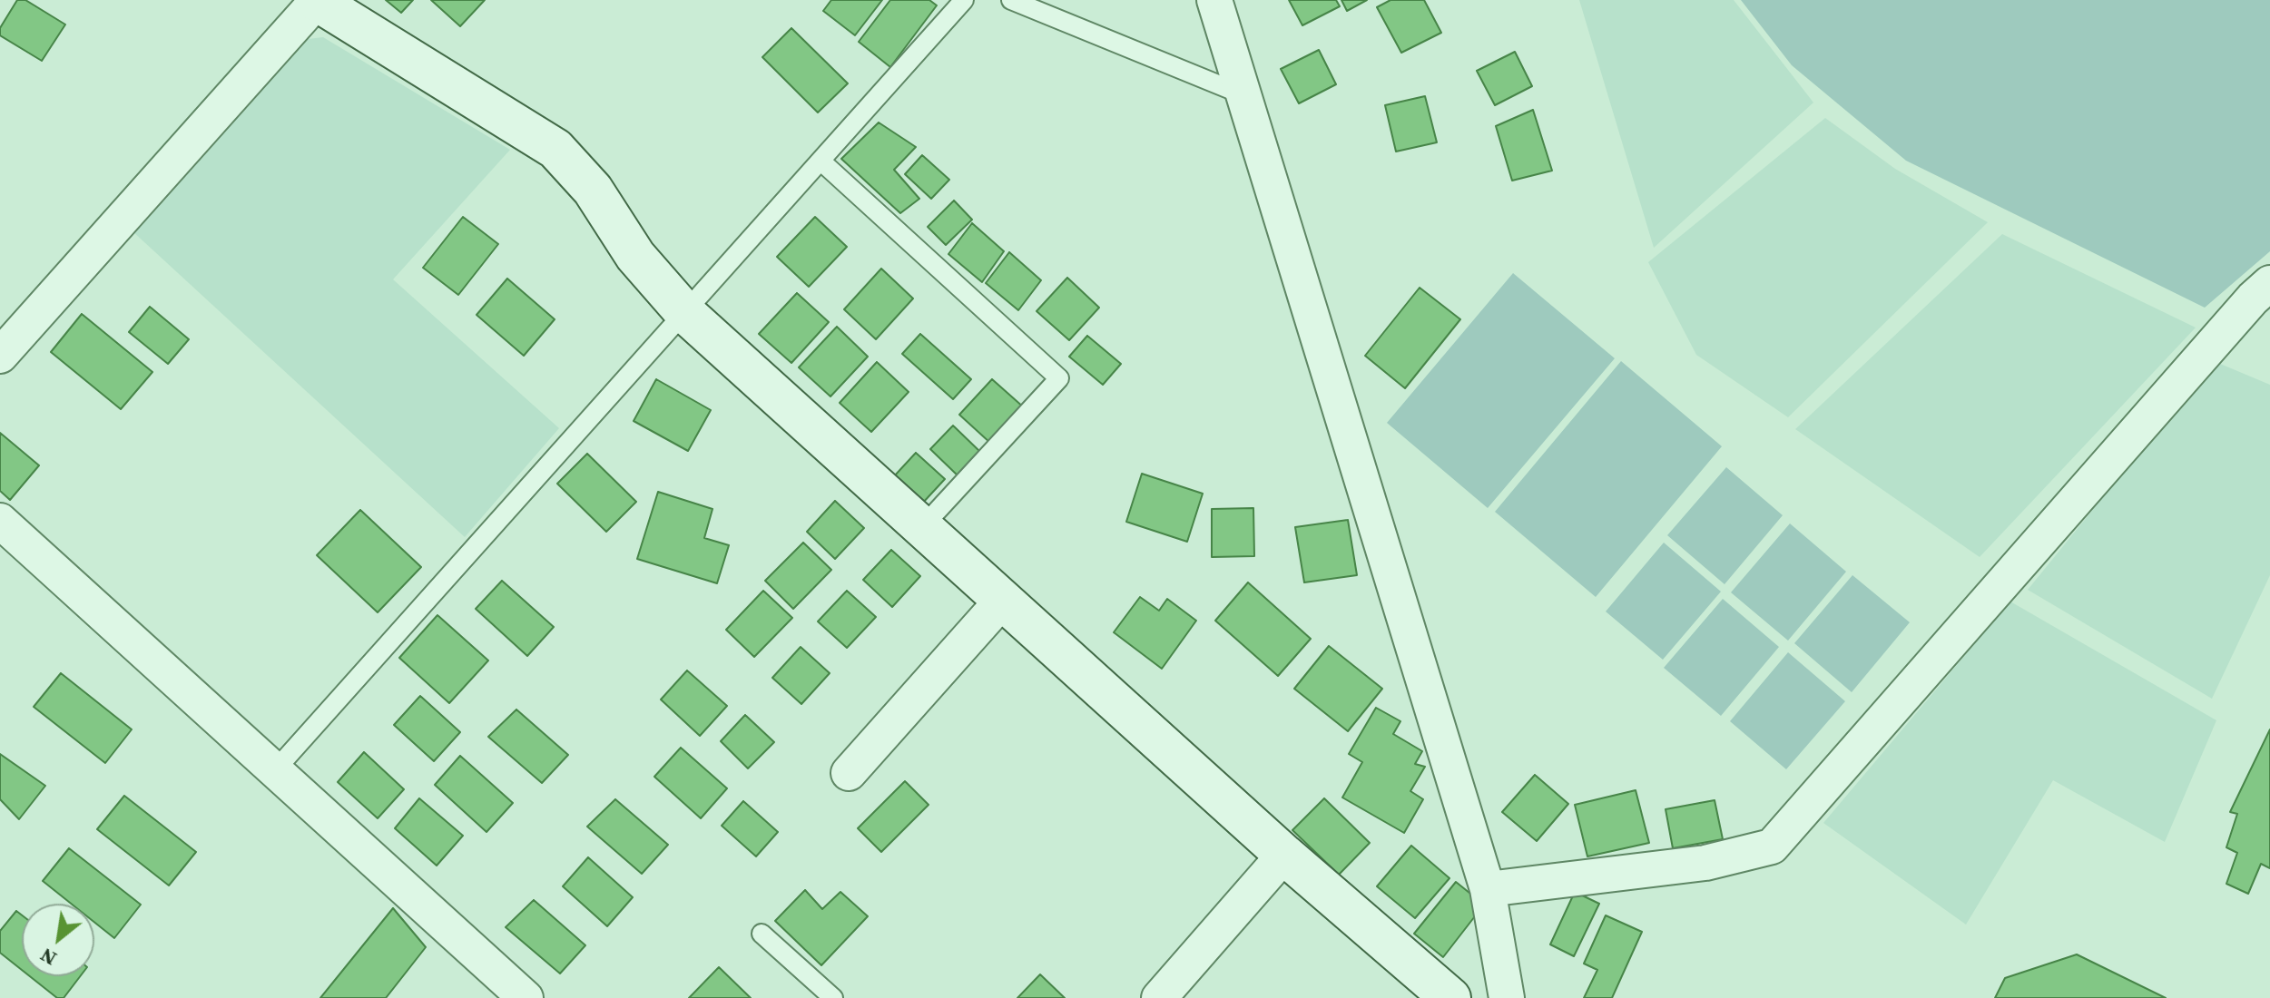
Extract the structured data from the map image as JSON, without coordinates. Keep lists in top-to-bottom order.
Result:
{
  "north": "bottom left"
}
